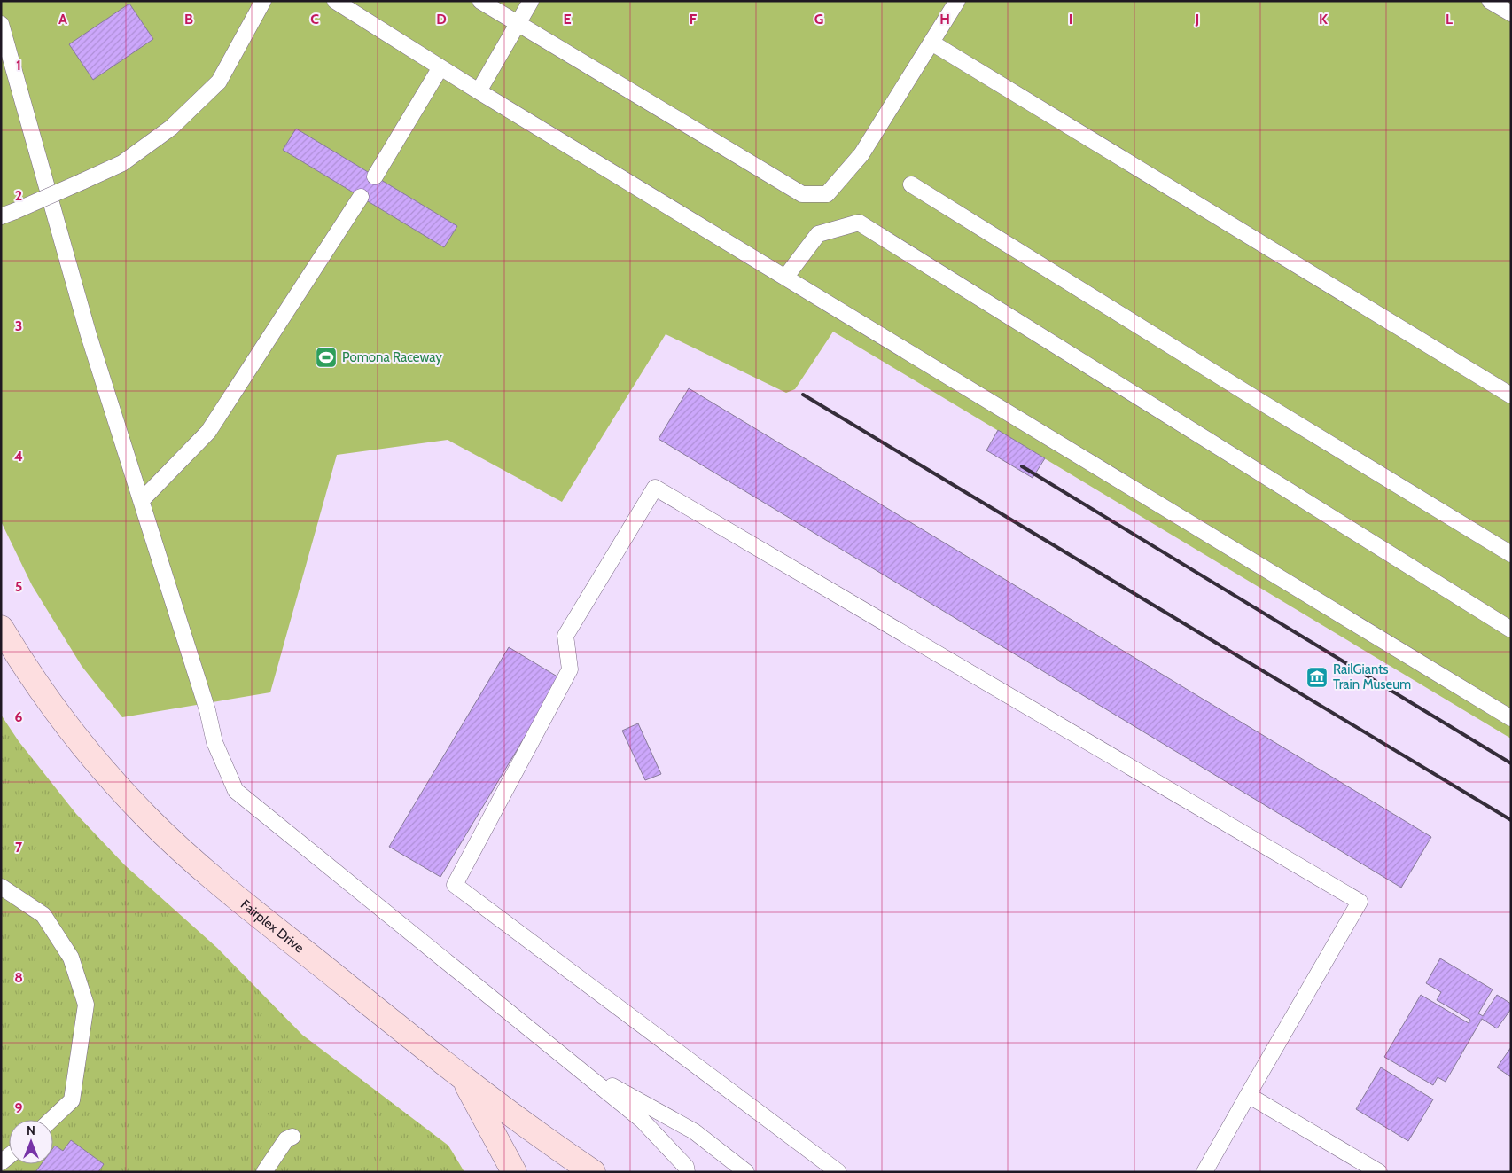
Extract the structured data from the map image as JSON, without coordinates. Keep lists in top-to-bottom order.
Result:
{
  "streets": {
    "street": ["Fairplex Drive"]
  },
  "places": {
    "sports": ["Pomona Raceway"],
    "museum": ["RailGiants Train Museum"]
  },
  "north": "top",
  "grid": {
    "columns": [
      "A",
      "B",
      "C",
      "D",
      "E",
      "F",
      "G",
      "H",
      "I",
      "J",
      "K",
      "L"
    ],
    "rows": [
      "1",
      "2",
      "3",
      "4",
      "5",
      "6",
      "7",
      "8",
      "9"
    ]
  }
}
